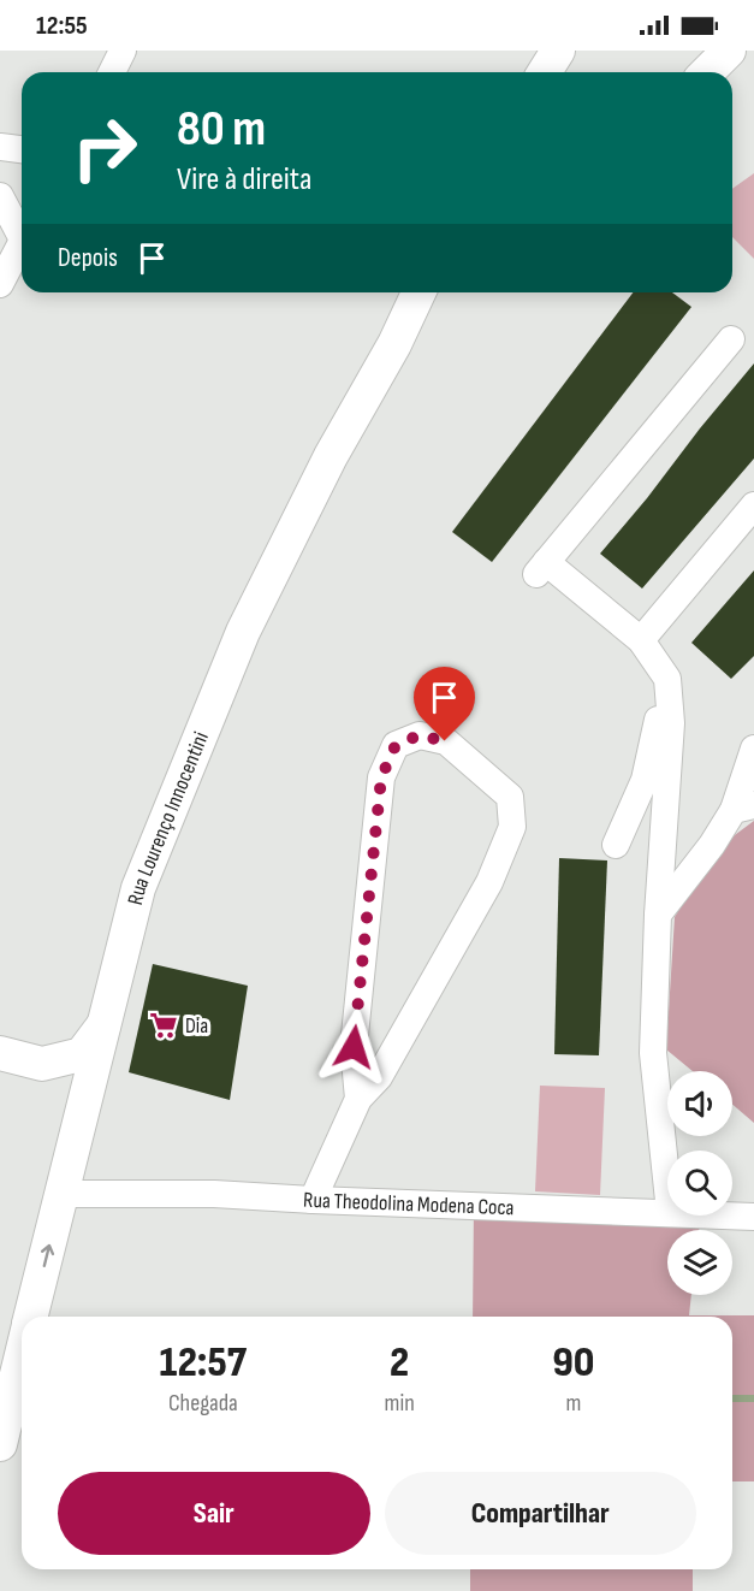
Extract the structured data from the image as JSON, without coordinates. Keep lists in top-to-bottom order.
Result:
{
  "streets": {
    "main road": ["Rua Lourenço Innocentini"],
    "street": ["Rua Theodolina Modena Coca"]
  },
  "crossings": [
    ["Rua Lourenço Innocentini", "Rua Theodolina Modena Coca"]
  ],
  "places": {
    "supermarket": ["Dia"]
  },
  "page": {
    "status": "12:55",
    "turn": ["80 m", "Vire à direita"],
    "then": "Depois",
    "eta": [
      "12:57",
      "Chegada",
      "2",
      "min",
      "90",
      "m"
    ],
    "buttons": ["Sair", "Compartilhar"]
  }
}
